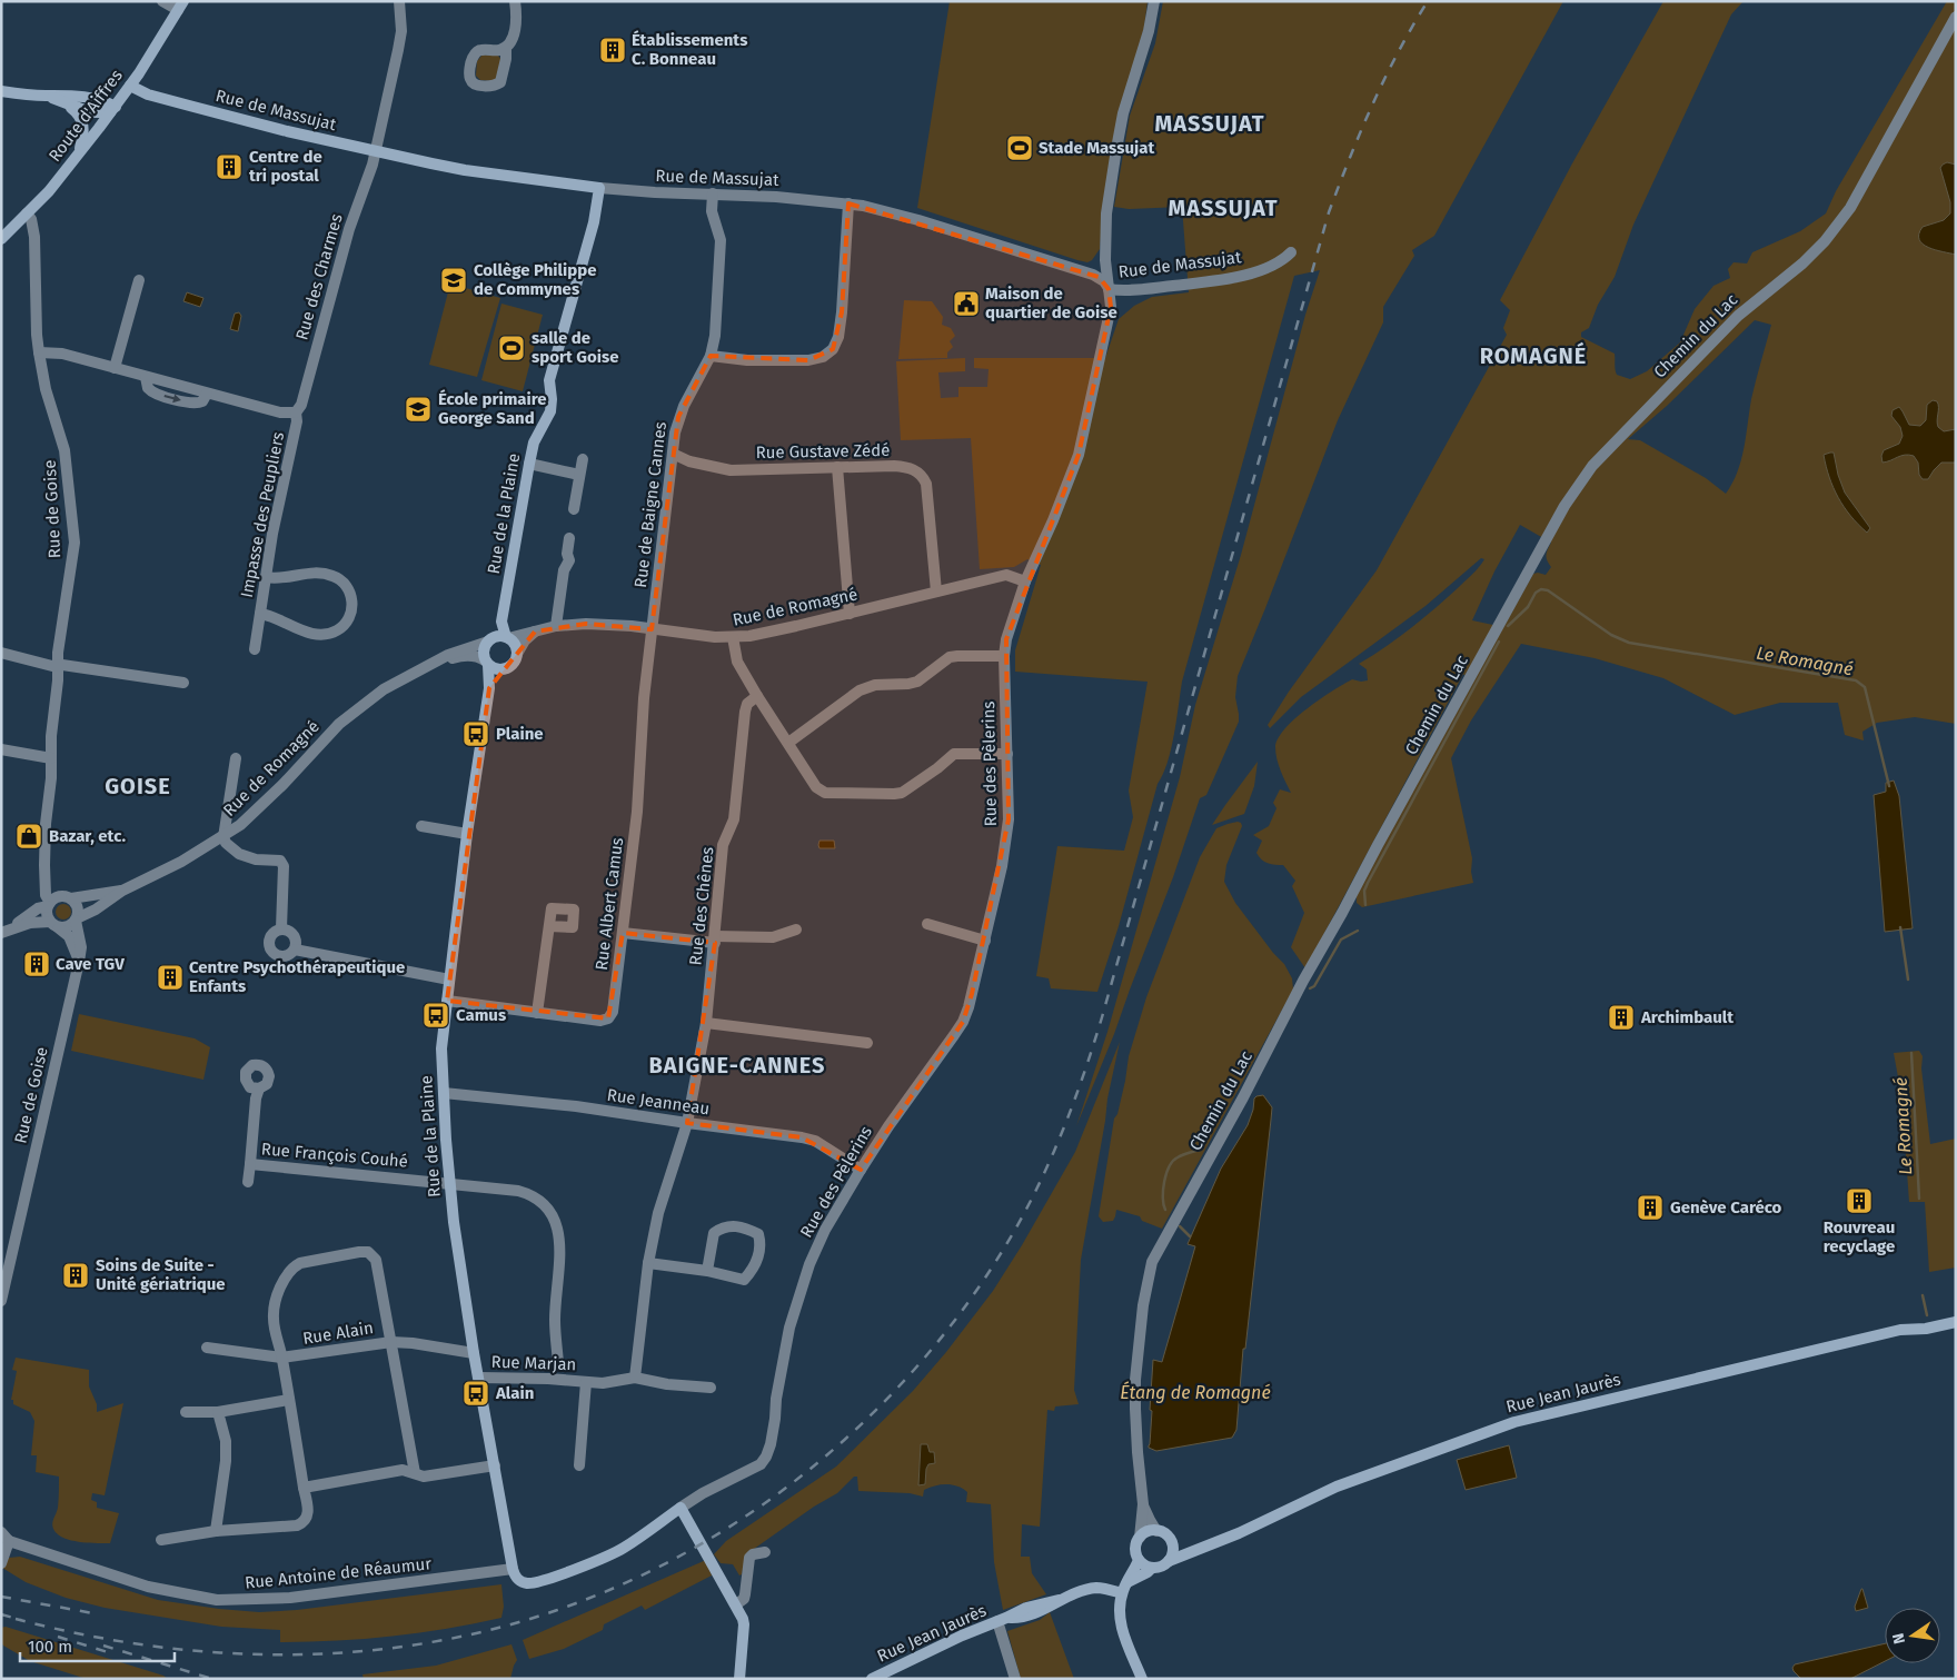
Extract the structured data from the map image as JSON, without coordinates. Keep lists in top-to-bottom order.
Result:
{
  "streets": {
    "street": [
      "Rue de Massujat",
      "Route d'Aiffres",
      "Rue des Charmes",
      "Chemin du Lac",
      "Rue Gustave Zédé",
      "Rue de Baigne Cannes",
      "Rue de Goise",
      "Rue de la Plaine",
      "Impasse des Peupliers",
      "Rue de Romagné",
      "Rue des Pèlerins",
      "Rue Albert Camus",
      "Rue des Chênes",
      "Rue Jeanneau",
      "Rue François Couhé",
      "Rue Alain",
      "Rue Marjan",
      "Rue Jean Jaurès",
      "Rue Antoine de Réaumur"
    ]
  },
  "crossings": [
    ["Rue de Massujat", "Route d'Aiffres"],
    ["Rue de Massujat", "Rue des Charmes"],
    ["Rue de Massujat", "Rue de Baigne Cannes"],
    ["Rue de Massujat", "Rue de la Plaine"],
    ["Rue de Massujat", "Rue des Pèlerins"],
    ["Route d'Aiffres", "Rue de Goise"],
    ["Rue des Charmes", "Impasse des Peupliers"],
    ["Chemin du Lac", "Rue Jean Jaurès"],
    ["Rue Gustave Zédé", "Rue de Baigne Cannes"],
    ["Rue Gustave Zédé", "Rue de Romagné"],
    ["Rue de Baigne Cannes", "Rue de Romagné"],
    ["Rue de Baigne Cannes", "Rue Albert Camus"],
    ["Rue de Goise", "Impasse des Peupliers"],
    ["Rue de Goise", "Rue de Romagné"],
    ["Rue de la Plaine", "Rue de Romagné"],
    ["Rue de la Plaine", "Rue Albert Camus"],
    ["Rue de la Plaine", "Rue Jeanneau"],
    ["Rue de la Plaine", "Rue François Couhé"],
    ["Rue de la Plaine", "Rue Alain"],
    ["Rue de la Plaine", "Rue Marjan"],
    ["Rue de la Plaine", "Rue Antoine de Réaumur"],
    ["Rue de Romagné", "Rue des Pèlerins"],
    ["Rue de Romagné", "Rue Albert Camus"],
    ["Rue des Pèlerins", "Rue Jeanneau"],
    ["Rue des Chênes", "Rue Jeanneau"],
    ["Rue des Chênes", "Rue Marjan"]
  ],
  "districts": [
    "MASSUJAT",
    "MASSUJAT",
    "ROMAGNÉ",
    "GOISE",
    "BAIGNE-CANNES"
  ],
  "water": ["Le Romagné", "Étang de Romagné"],
  "places": {
    "building": [
      "Établissements C. Bonneau",
      "Centre de tri postal",
      "Cave TGV",
      "Centre Psychothérapeutique Enfants",
      "Archimbault",
      "Rouvreau recyclage",
      "Genève Caréco",
      "Soins de Suite - Unité gériatrique"
    ],
    "sports": ["Stade Massujat", "salle de sport Goise"],
    "school or university": ["Collège Philippe de Commynes", "École primaire George Sand"],
    "public building": ["Maison de quartier de Goise"],
    "bus stop": ["Plaine", "Camus", "Alain"],
    "shop": ["Bazar, etc."]
  },
  "scale_bar": "100 m",
  "north": "left"
}
